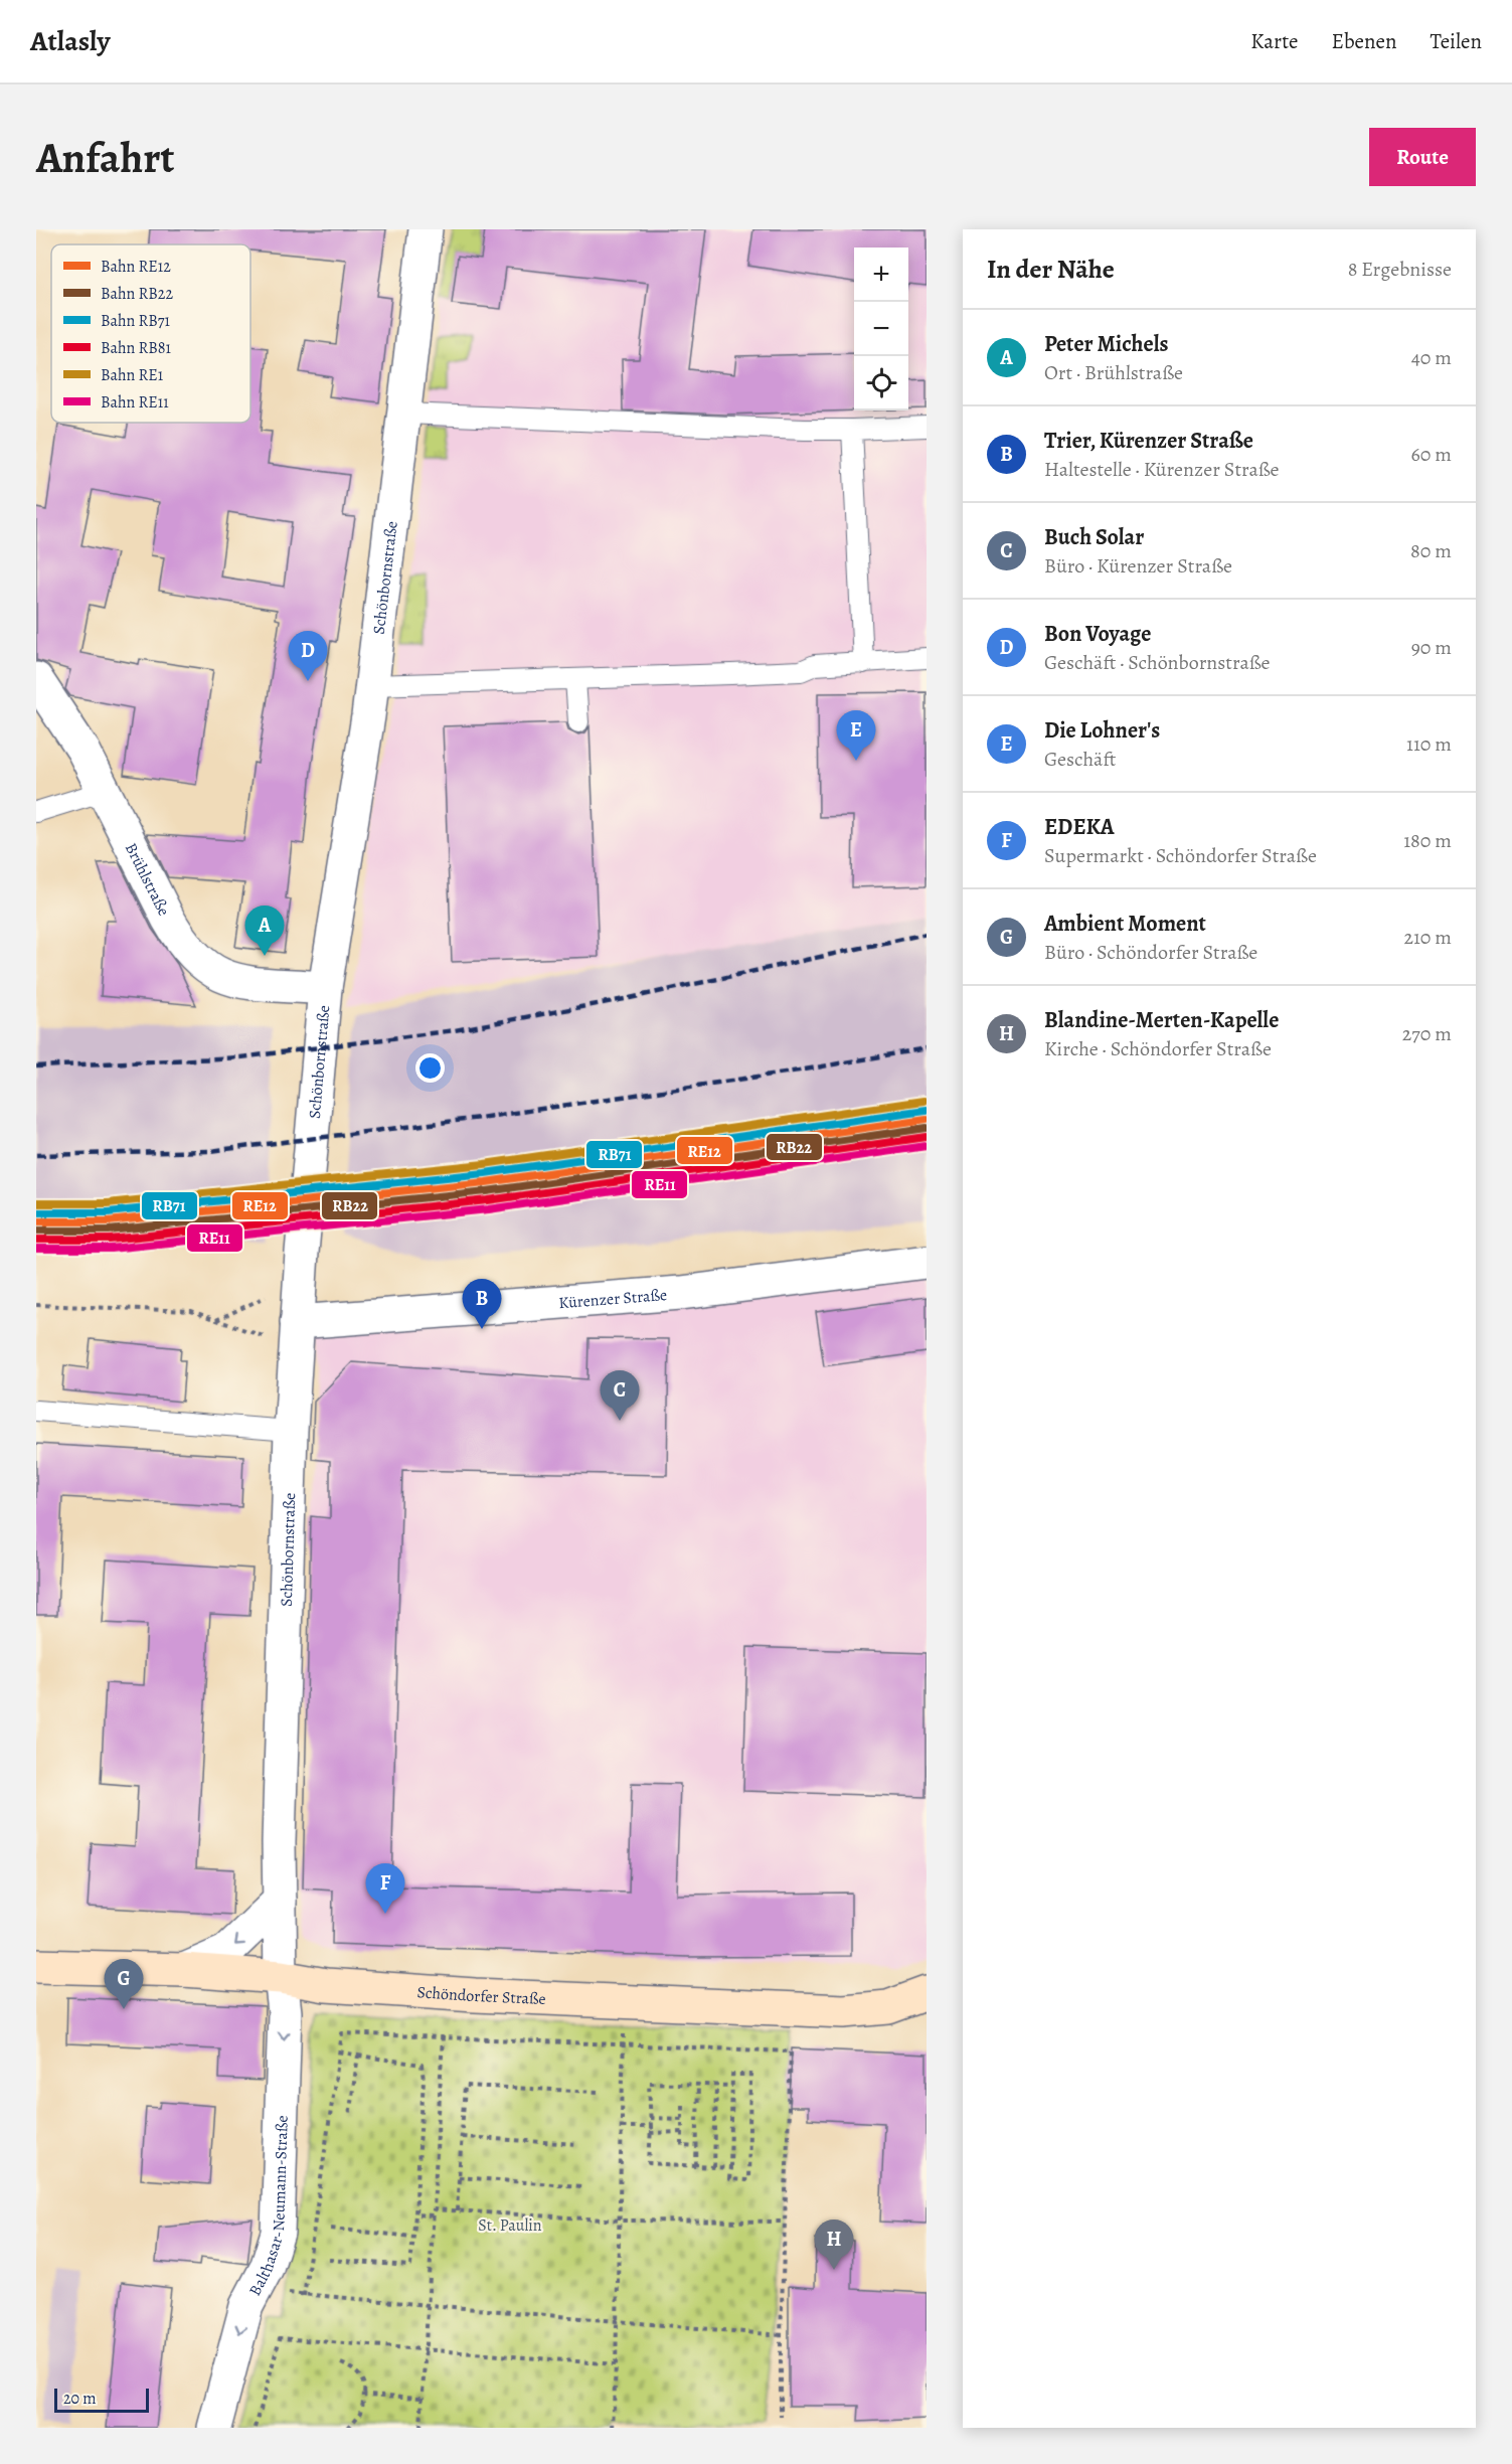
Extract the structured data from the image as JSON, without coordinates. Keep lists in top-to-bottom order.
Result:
{
  "streets": {
    "main road": ["Schöndorfer Straße"],
    "street": [
      "Schönbornstraße",
      "Brühlstraße",
      "Kürenzer Straße",
      "Balthasar-Neumann-Straße"
    ]
  },
  "crossings": [
    ["Schönbornstraße", "Brühlstraße"],
    ["Schönbornstraße", "Kürenzer Straße"],
    ["Schönbornstraße", "Schöndorfer Straße"],
    ["Schönbornstraße", "Balthasar-Neumann-Straße"],
    ["Schöndorfer Straße", "Balthasar-Neumann-Straße"]
  ],
  "one_way": ["Balthasar-Neumann-Straße"],
  "parks": ["St. Paulin"],
  "lines": [
    "rail line RE1",
    "rail line RB71",
    "rail line RE12",
    "rail line RB22",
    "rail line RB81",
    "rail line RE11"
  ],
  "legend": [
    "Bahn RE12",
    "Bahn RB22",
    "Bahn RB71",
    "Bahn RB81",
    "Bahn RE1",
    "Bahn RE11"
  ],
  "scale_bar": "20 m",
  "page": {
    "header": "Atlasly",
    "nav": ["Karte", "Ebenen", "Teilen"],
    "buttons": "Route",
    "title": "Anfahrt",
    "heading": ["In der Nähe", "8 Ergebnisse"],
    "map_buttons": ["+", "−"],
    "list": [
      {
        "mark": "A",
        "name": "Peter Michels",
        "note": "Ort · Brühlstraße",
        "value": "40 m"
      },
      {
        "mark": "B",
        "name": "Trier, Kürenzer Straße",
        "note": "Haltestelle · Kürenzer Straße",
        "value": "60 m"
      },
      {
        "mark": "C",
        "name": "Buch Solar",
        "note": "Büro · Kürenzer Straße",
        "value": "80 m"
      },
      {
        "mark": "D",
        "name": "Bon Voyage",
        "note": "Geschäft · Schönbornstraße",
        "value": "90 m"
      },
      {
        "mark": "E",
        "name": "Die Lohner's",
        "note": "Geschäft",
        "value": "110 m"
      },
      {
        "mark": "F",
        "name": "EDEKA",
        "note": "Supermarkt · Schöndorfer Straße",
        "value": "180 m"
      },
      {
        "mark": "G",
        "name": "Ambient Moment",
        "note": "Büro · Schöndorfer Straße",
        "value": "210 m"
      },
      {
        "mark": "H",
        "name": "Blandine-Merten-Kapelle",
        "note": "Kirche · Schöndorfer Straße",
        "value": "270 m"
      }
    ],
    "pins": [
      "D",
      "E",
      "A",
      "B",
      "C",
      "F",
      "G",
      "H"
    ],
    "scale": "20 m"
  }
}
